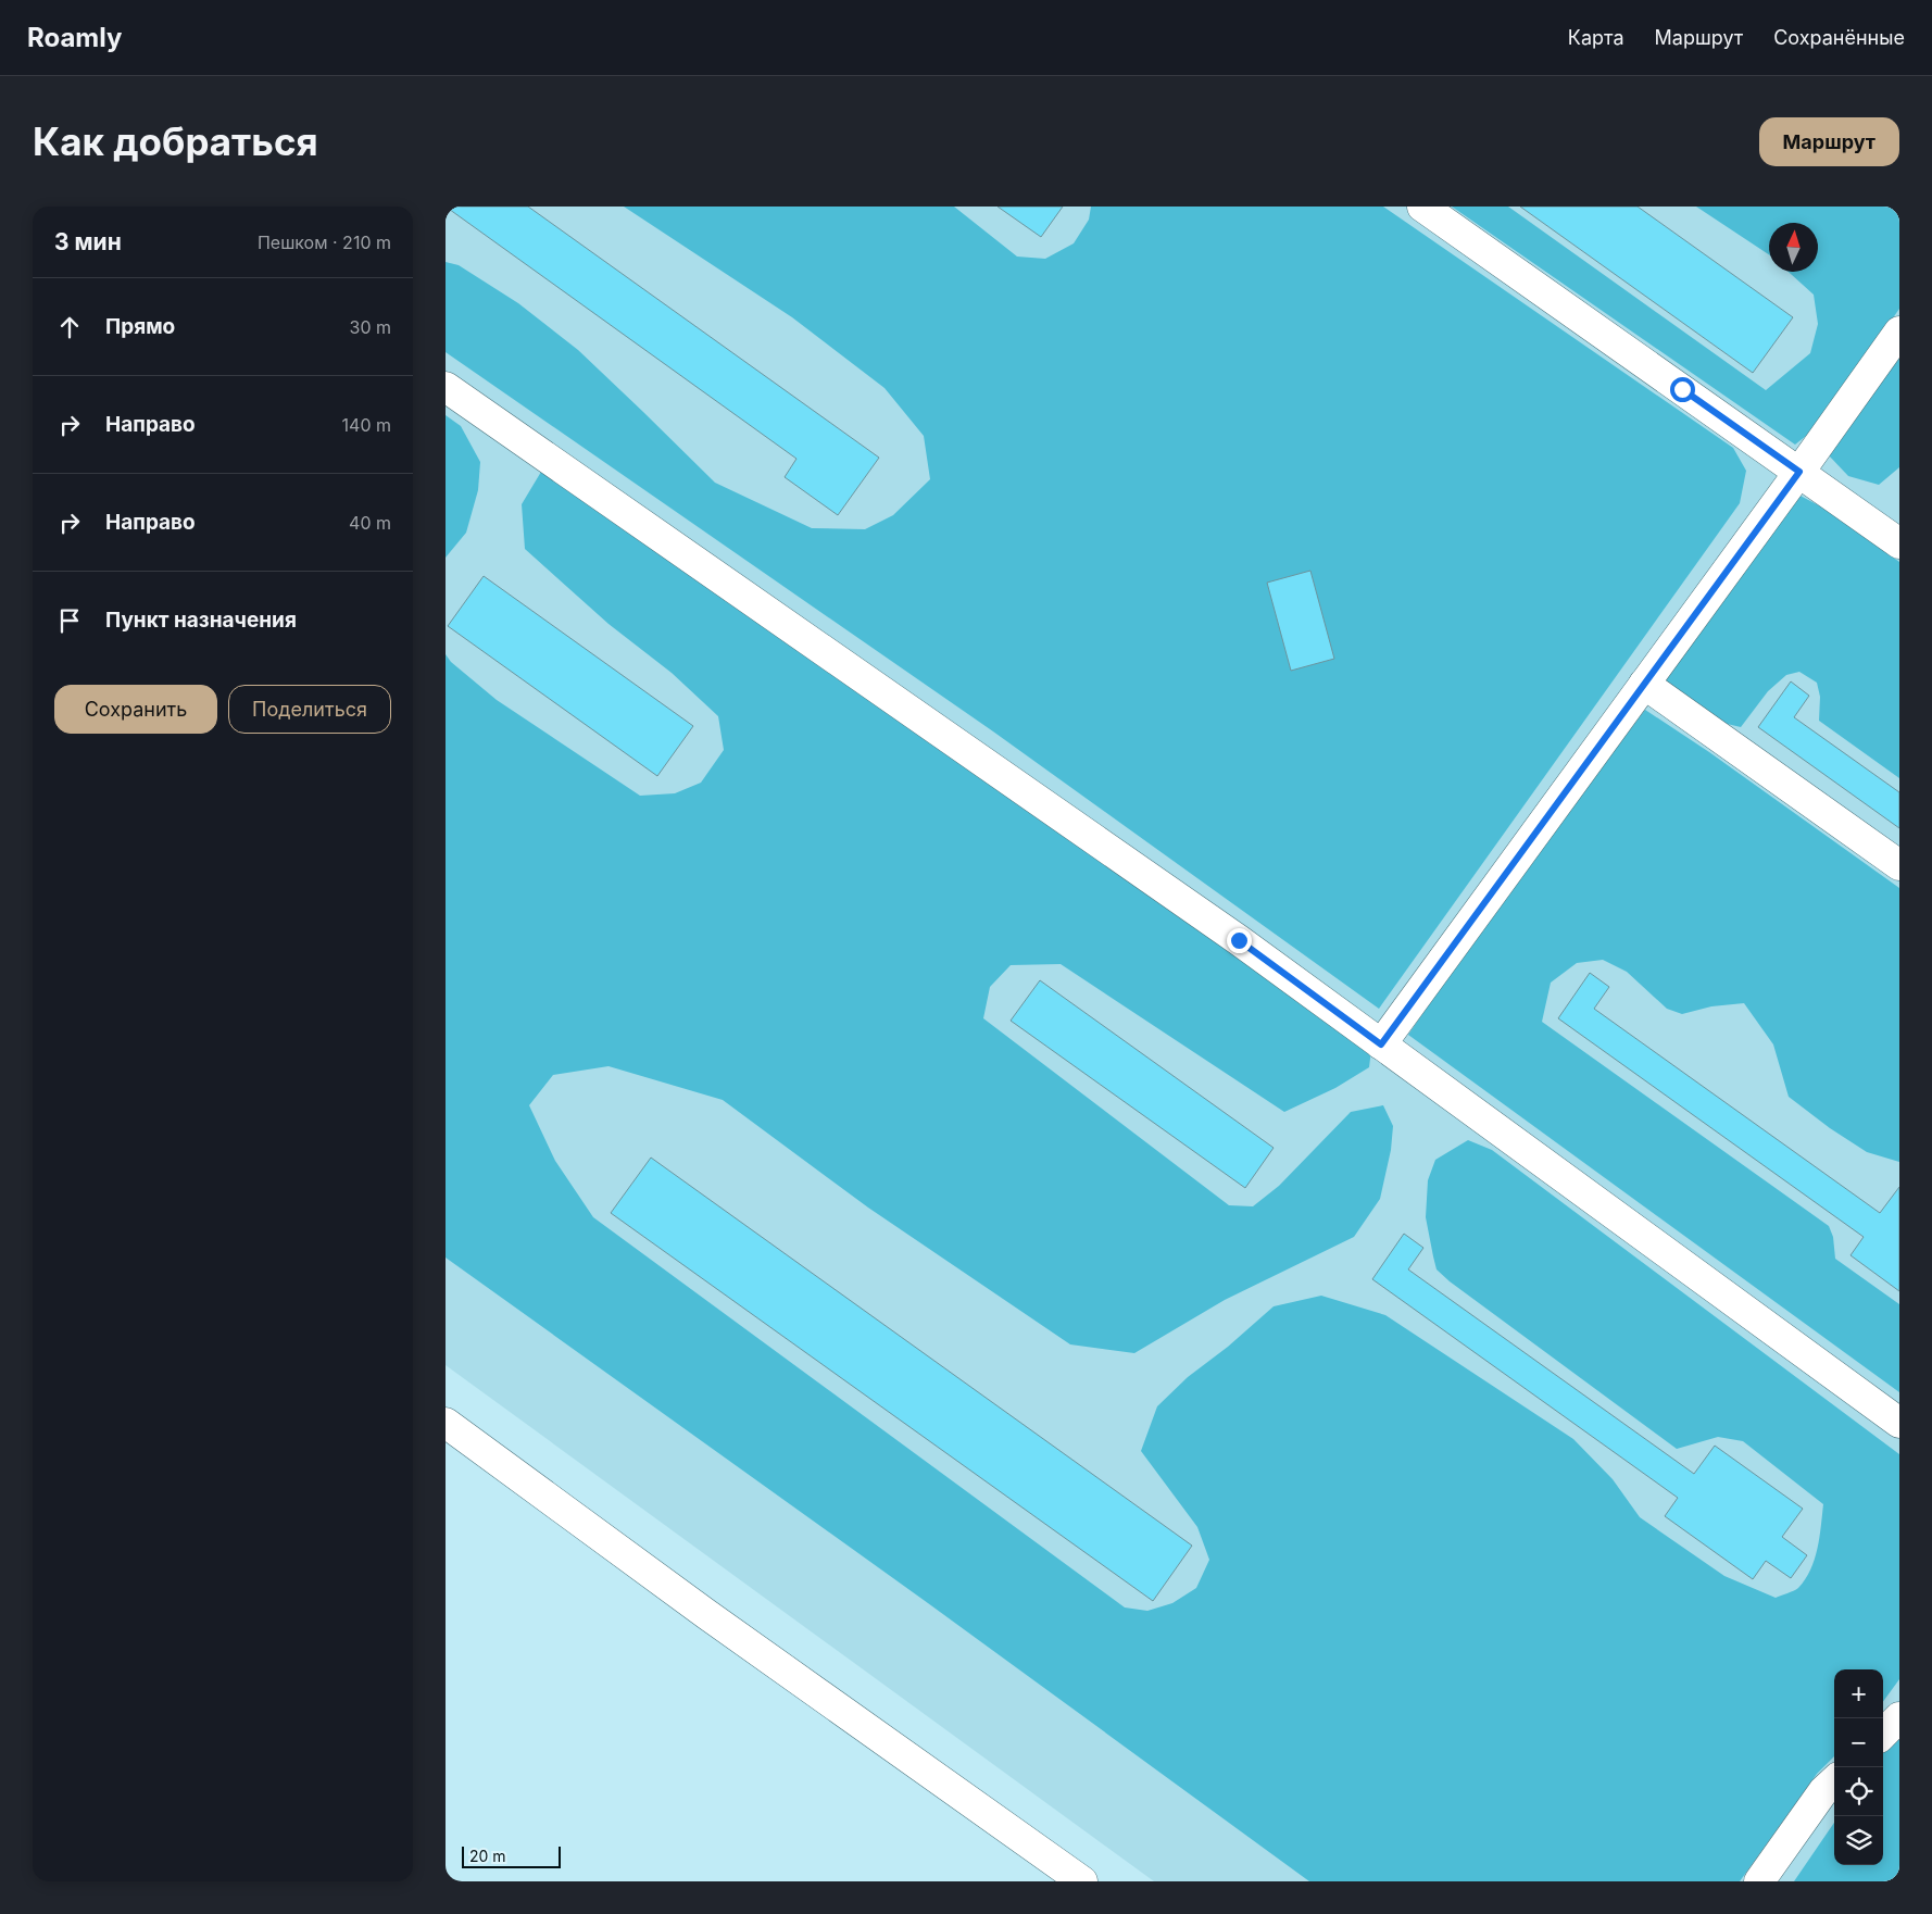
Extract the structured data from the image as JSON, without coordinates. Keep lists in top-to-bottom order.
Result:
{
  "scale_bar": "20 m",
  "north": "top",
  "page": {
    "header": "Roamly",
    "nav": ["Карта", "Маршрут", "Сохранённые"],
    "buttons": [
      "Маршрут",
      ["Сохранить", "Поделиться"]
    ],
    "title": "Как добраться",
    "heading": ["3 мин", "Пешком · 210 m"],
    "list": [
      ["Прямо", "30 m"],
      ["Направо", "140 m"],
      ["Направо", "40 m"],
      "Пункт назначения"
    ],
    "map_buttons": ["+", "−"],
    "scale": "20 m"
  }
}
